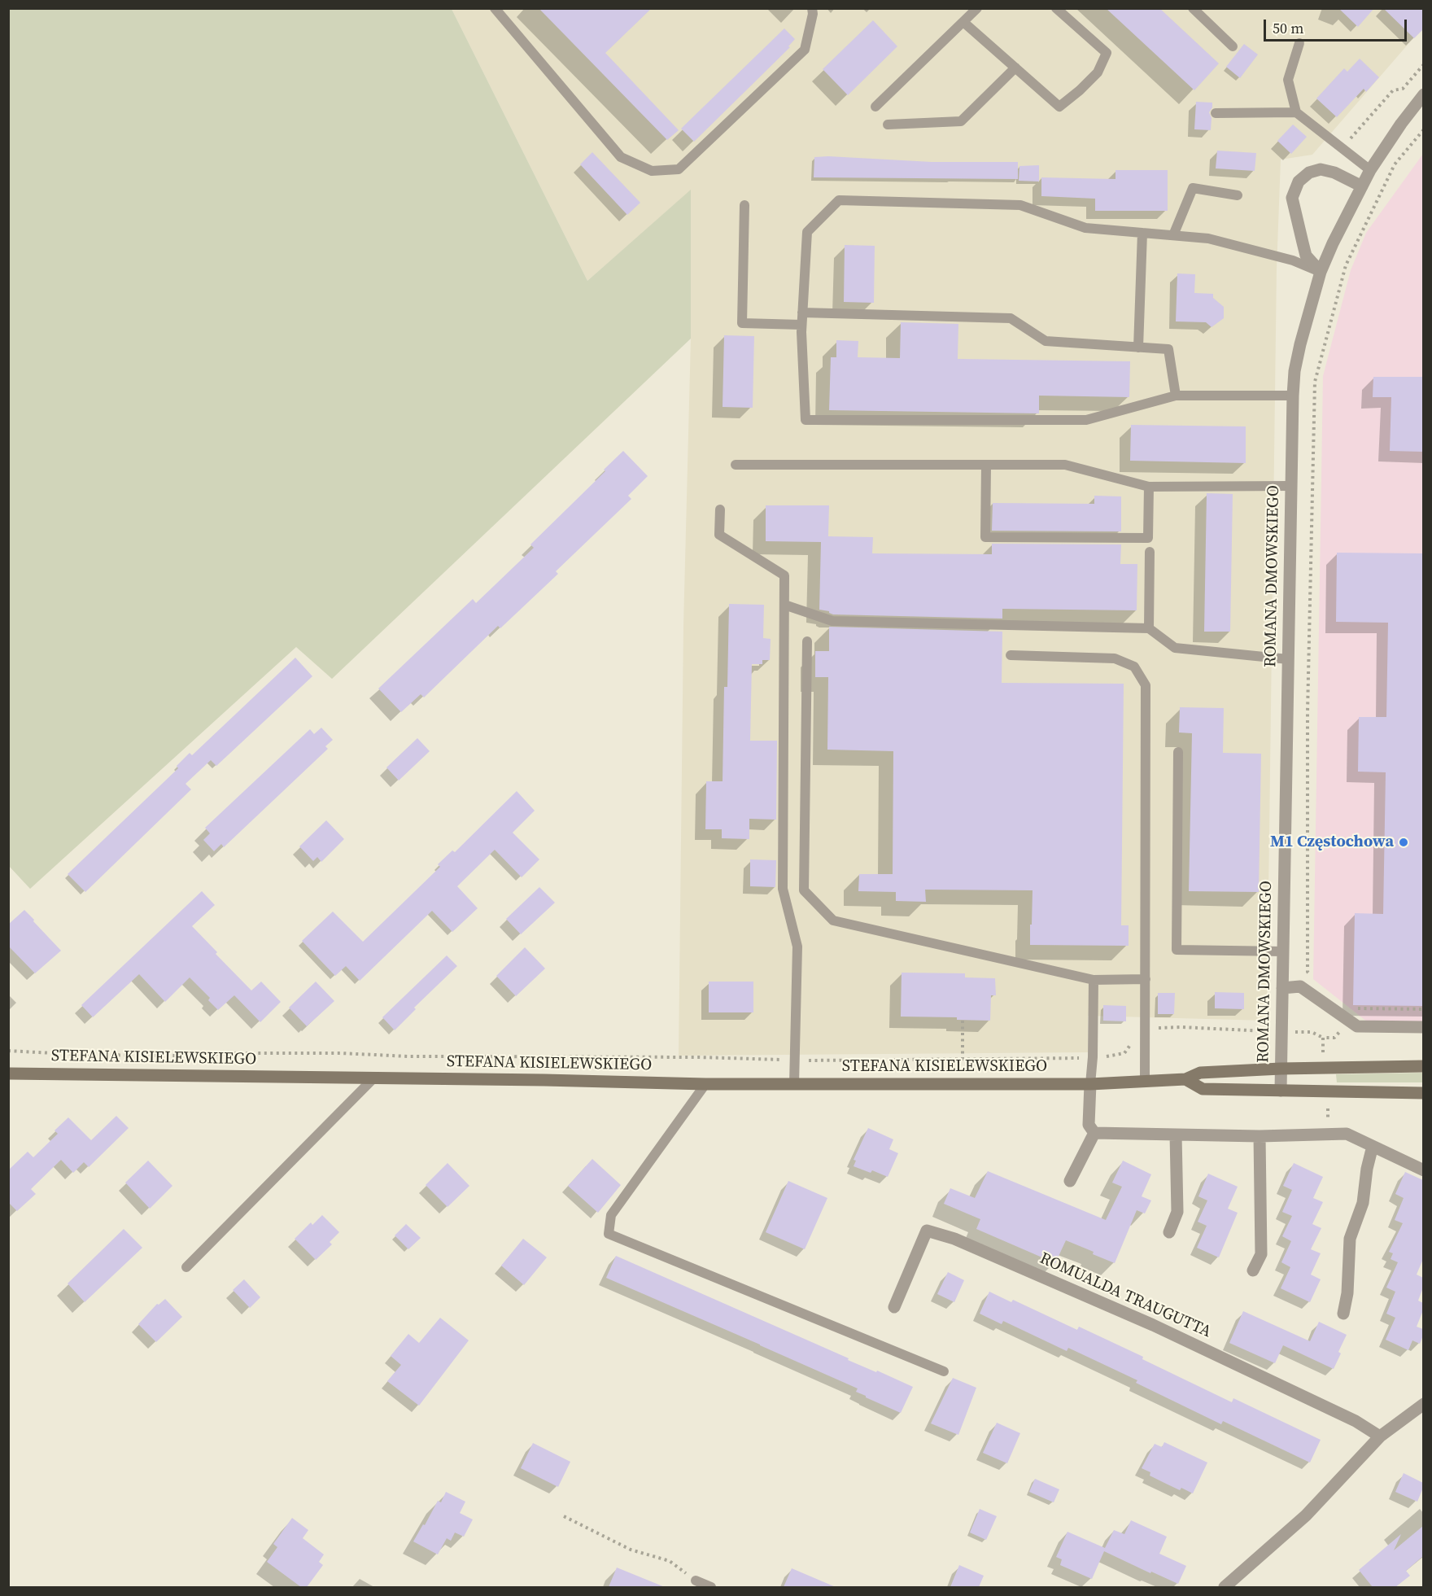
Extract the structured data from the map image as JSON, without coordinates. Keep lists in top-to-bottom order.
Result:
{
  "streets": {
    "main road": ["STEFANA KISIELEWSKIEGO"],
    "street": ["ROMANA DMOWSKIEGO", "ROMUALDA TRAUGUTTA"]
  },
  "crossings": [
    ["ROMANA DMOWSKIEGO", "STEFANA KISIELEWSKIEGO"]
  ],
  "places": ["M1 Częstochowa"],
  "scale_bar": "50 m"
}
